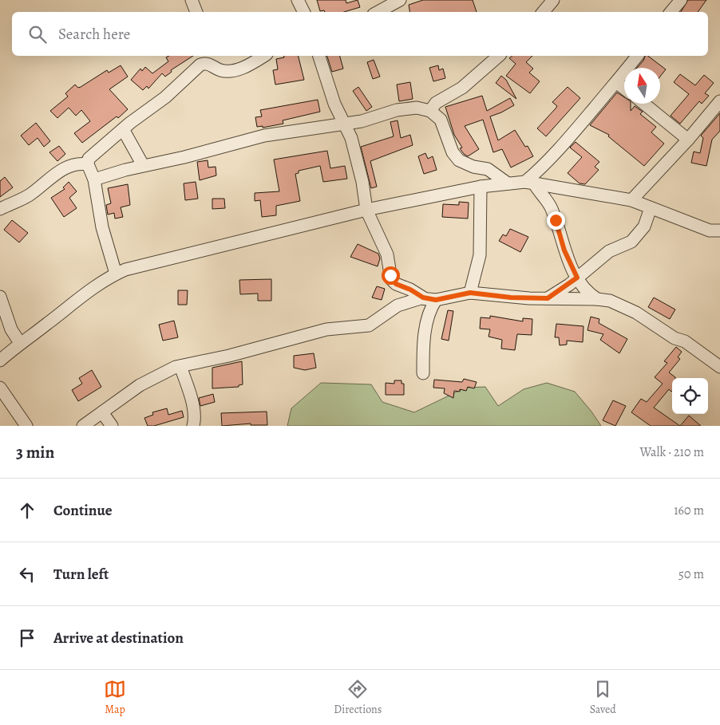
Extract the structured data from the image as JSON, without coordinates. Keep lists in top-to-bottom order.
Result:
{
  "north": "top",
  "page": {
    "search": "Search here",
    "heading": ["3 min", "Walk · 210 m"],
    "list": [
      ["Continue", "160 m"],
      ["Turn left", "50 m"],
      "Arrive at destination"
    ],
    "nav": ["Map", "Directions", "Saved"]
  }
}
